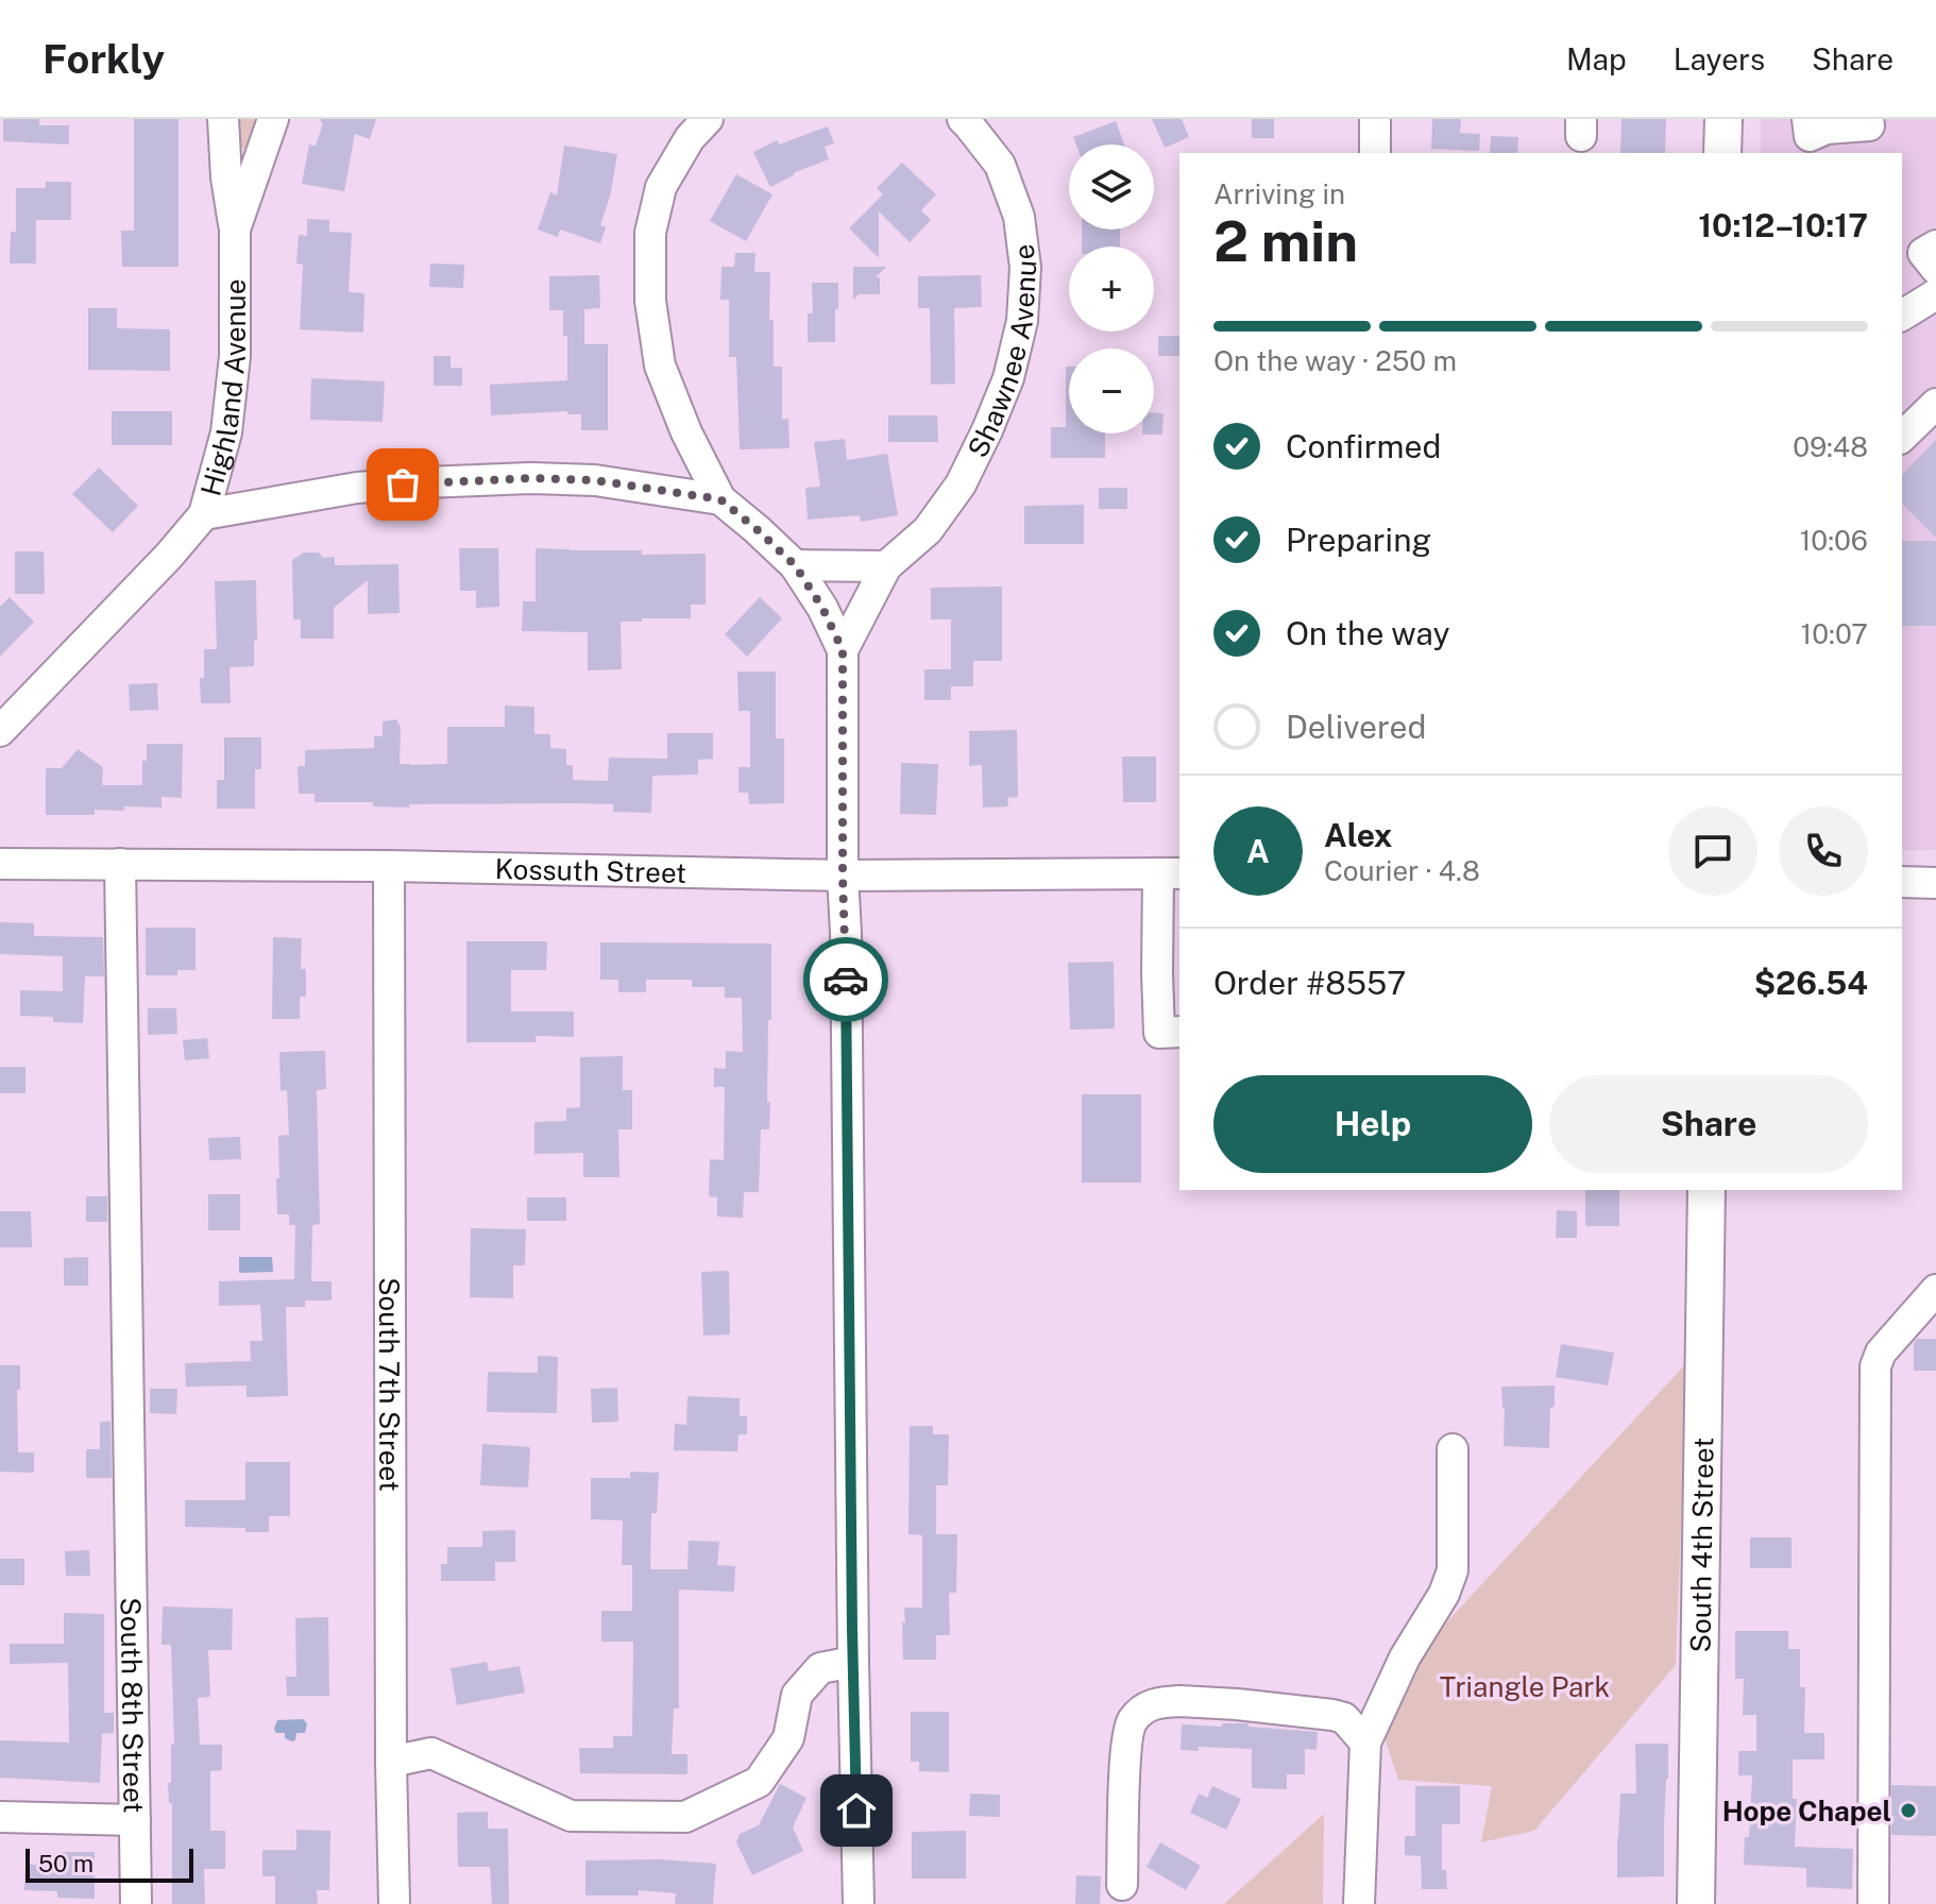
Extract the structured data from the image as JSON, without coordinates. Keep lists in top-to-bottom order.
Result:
{
  "streets": {
    "main road": ["South 4th Street"],
    "street": [
      "Shawnee Avenue",
      "Highland Avenue",
      "Kossuth Street",
      "South 7th Street",
      "South 8th Street"
    ]
  },
  "crossings": [
    ["Shawnee Avenue", "Kossuth Street"],
    ["Kossuth Street", "South 7th Street"],
    ["Kossuth Street", "South 8th Street"]
  ],
  "parks": ["Triangle Park"],
  "places": ["Hope Chapel"],
  "scale_bar": "50 m",
  "page": {
    "header": "Forkly",
    "nav": ["Map", "Layers", "Share"],
    "map_buttons": ["+", "−"],
    "heading": ["2 min", "Arriving in", "10:12–10:17"],
    "panel": [
      "Alex",
      "Courier · 4.8",
      "Order #8557",
      "$26.54"
    ],
    "bar": "On the way · 250 m",
    "list": [
      ["Confirmed", "09:48"],
      ["Preparing", "10:06"],
      ["On the way", "10:07"],
      "Delivered"
    ],
    "round": "A",
    "buttons": ["Help", "Share"],
    "scale": "50 m"
  }
}
